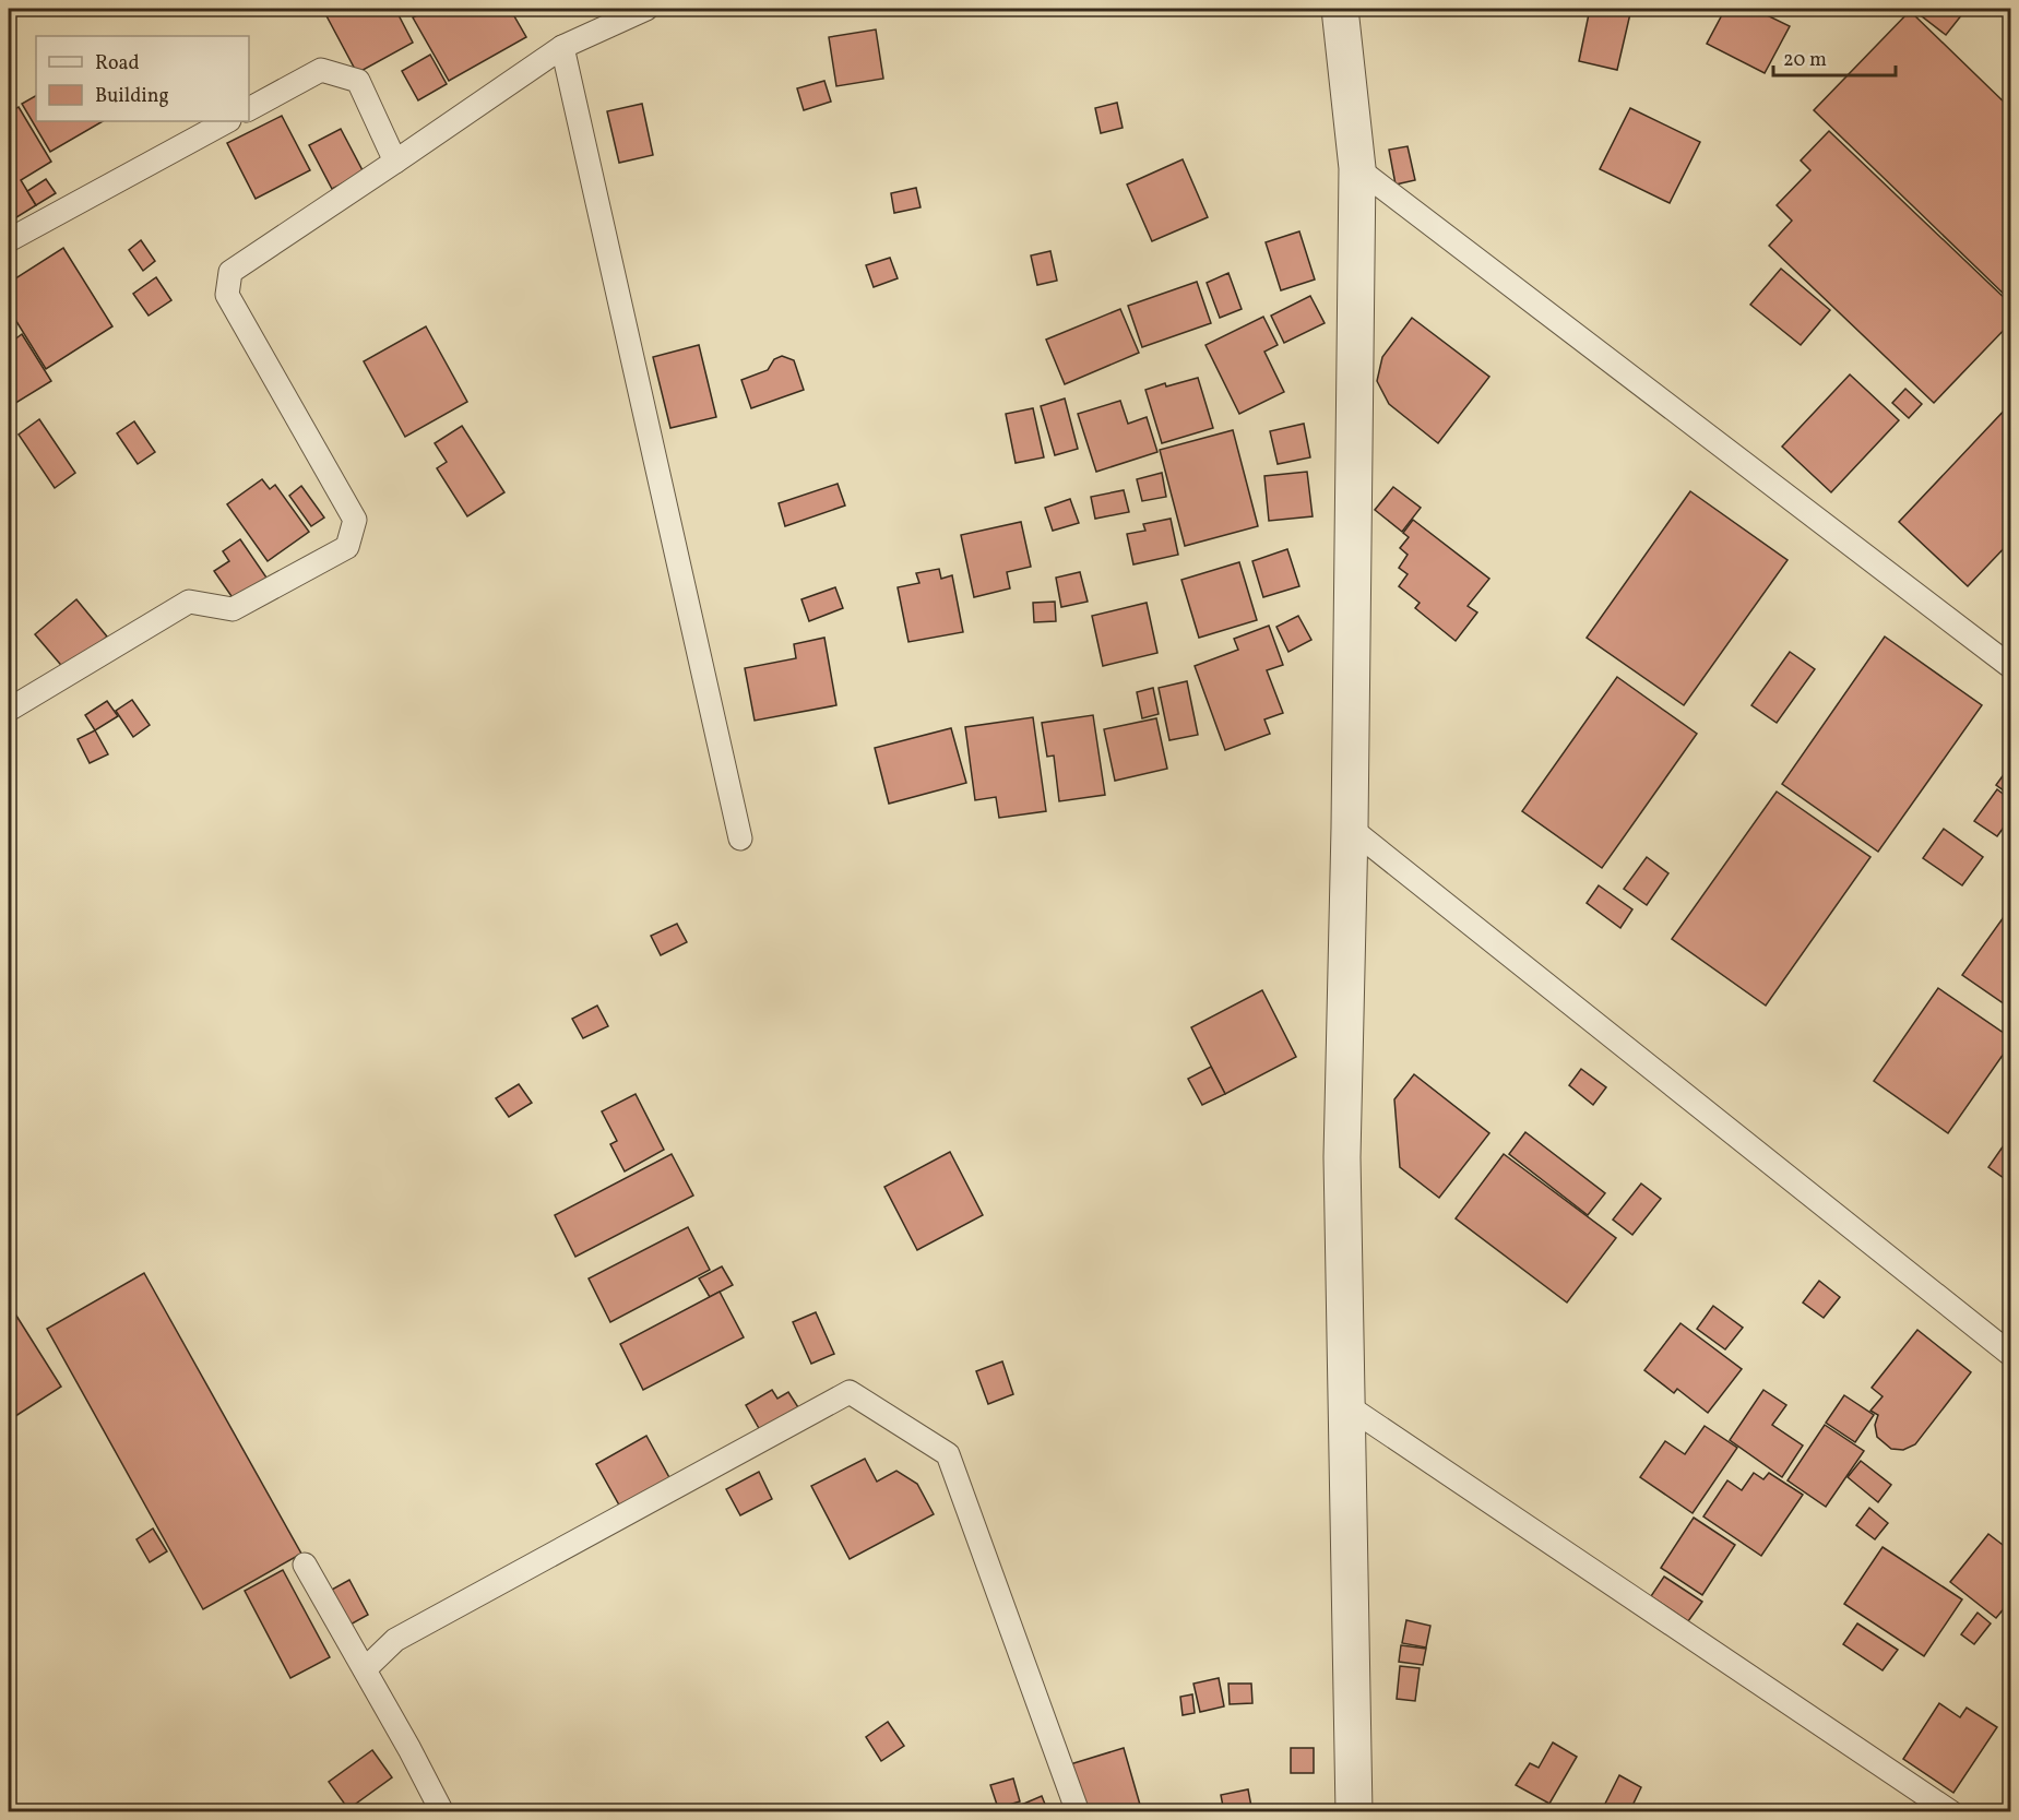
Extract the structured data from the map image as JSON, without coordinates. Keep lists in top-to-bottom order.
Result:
{
  "legend": ["Road", "Building"],
  "scale_bar": "20 m"
}
